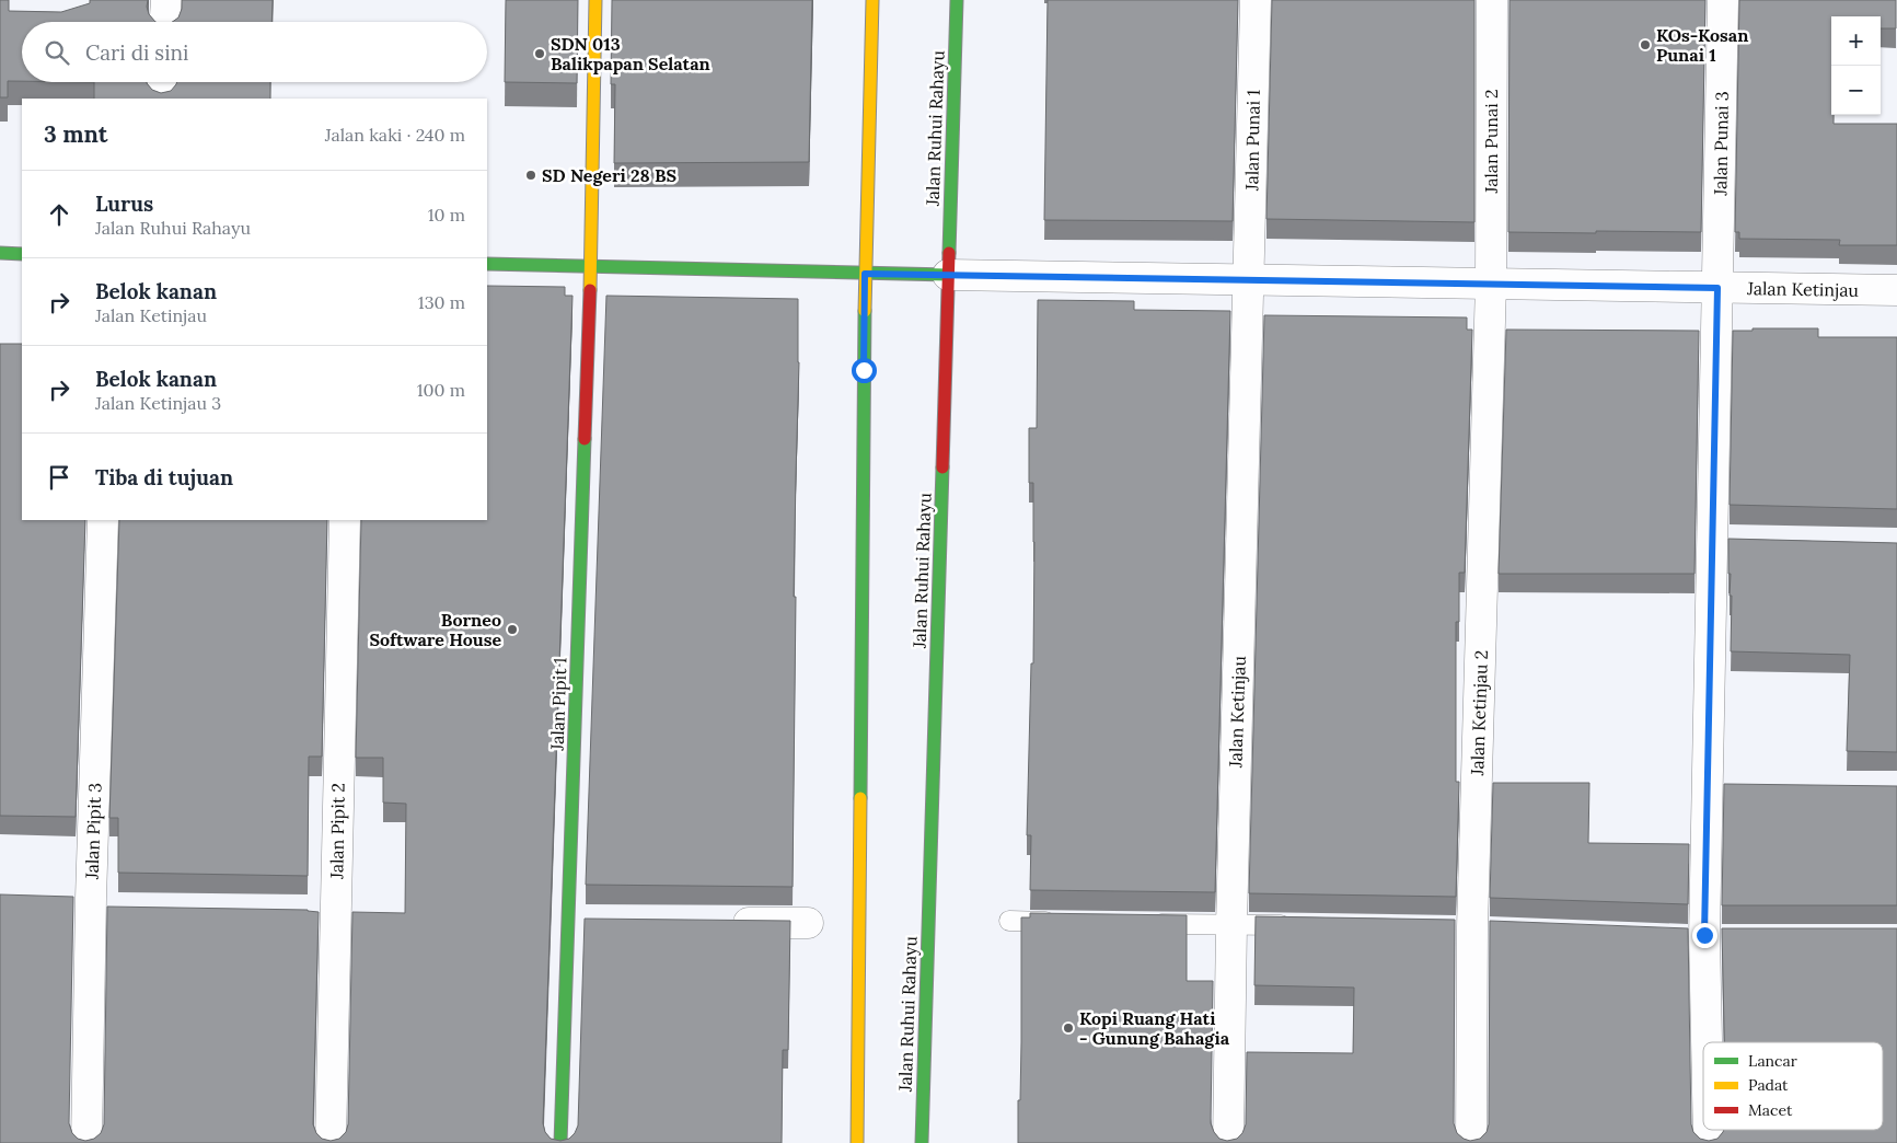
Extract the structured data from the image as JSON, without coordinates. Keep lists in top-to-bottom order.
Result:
{
  "streets": {
    "main road": ["Jalan Ruhui Rahayu", "Jalan Ketinjau", "Jalan Pipit 1"],
    "street": [
      "Jalan Punai 1",
      "Jalan Punai 2",
      "Jalan Punai 3",
      "Jalan Ketinjau 2",
      "Jalan Pipit 3",
      "Jalan Pipit 2"
    ]
  },
  "crossings": [
    ["Jalan Ruhui Rahayu", "Jalan Ketinjau"],
    ["Jalan Punai 1", "Jalan Ketinjau"],
    ["Jalan Punai 2", "Jalan Ketinjau"],
    ["Jalan Punai 2", "Jalan Ketinjau 2"],
    ["Jalan Punai 3", "Jalan Ketinjau"],
    ["Jalan Ketinjau", "Jalan Pipit 1"],
    ["Jalan Ketinjau", "Jalan Ketinjau 2"]
  ],
  "places": [
    "KOs-Kosan Punai 1",
    "SDN 013 Balikpapan Selatan",
    "SD Negeri 28 BS",
    "Borneo Software House",
    "Kopi Ruang Hati - Gunung Bahagia"
  ],
  "legend": ["Lancar", "Padat", "Macet"],
  "page": {
    "map_buttons": ["+", "−"],
    "search": "Cari di sini",
    "heading": ["3 mnt", "Jalan kaki · 240 m"],
    "list": [
      ["Lurus", "Jalan Ruhui Rahayu", "10 m"],
      ["Belok kanan", "Jalan Ketinjau", "130 m"],
      ["Belok kanan", "Jalan Ketinjau 3", "100 m"],
      "Tiba di tujuan"
    ]
  }
}
